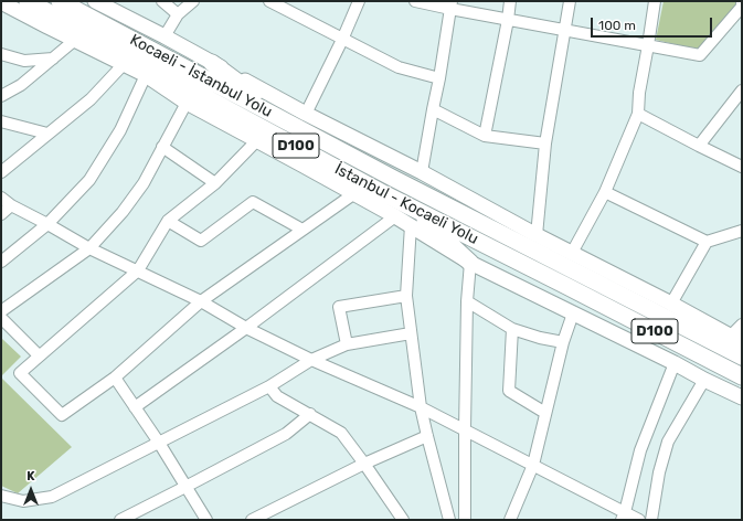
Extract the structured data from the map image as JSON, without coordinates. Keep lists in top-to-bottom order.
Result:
{
  "streets": {
    "highway": ["Kocaeli - İstanbul Yolu", "D100", "İstanbul - Kocaeli Yolu"]
  },
  "scale_bar": "100 m",
  "north": "top"
}
